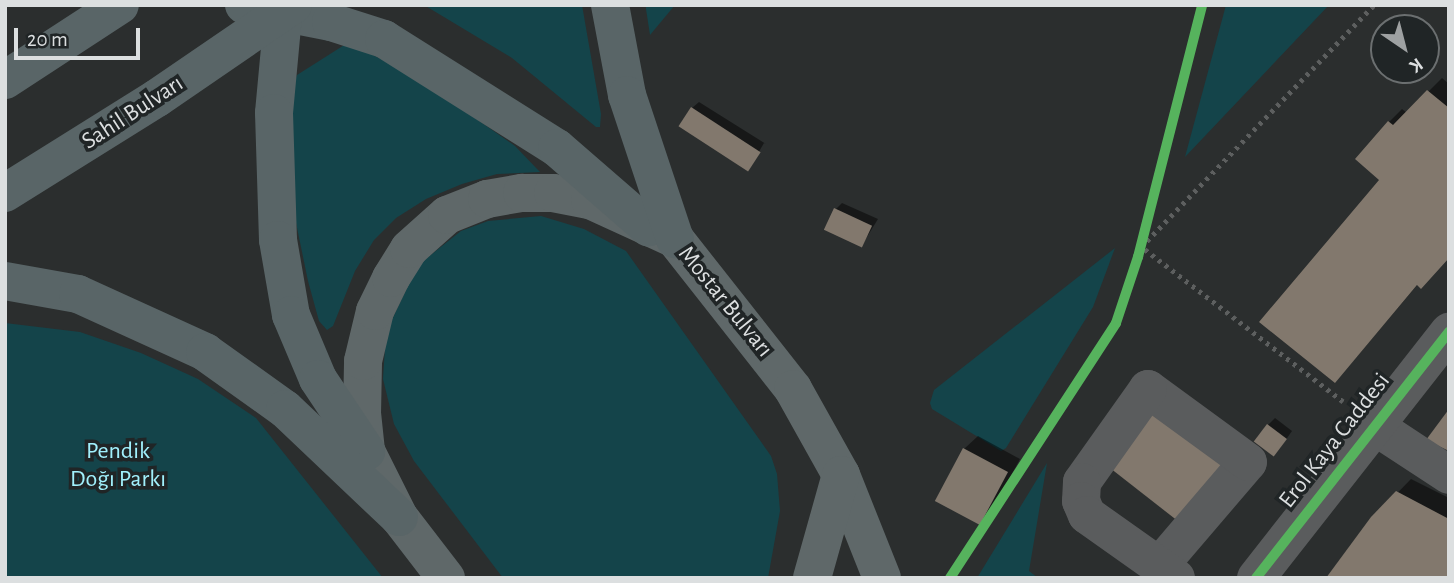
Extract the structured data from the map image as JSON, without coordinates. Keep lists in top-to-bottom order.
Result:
{
  "streets": {
    "highway": ["Sahil Bulvarı"],
    "main road": ["Mostar Bulvarı"],
    "street": ["Erol Kaya Caddesi"]
  },
  "parks": ["Pendik Doğı Parkı"],
  "scale_bar": "20 m",
  "north": "bottom right"
}
